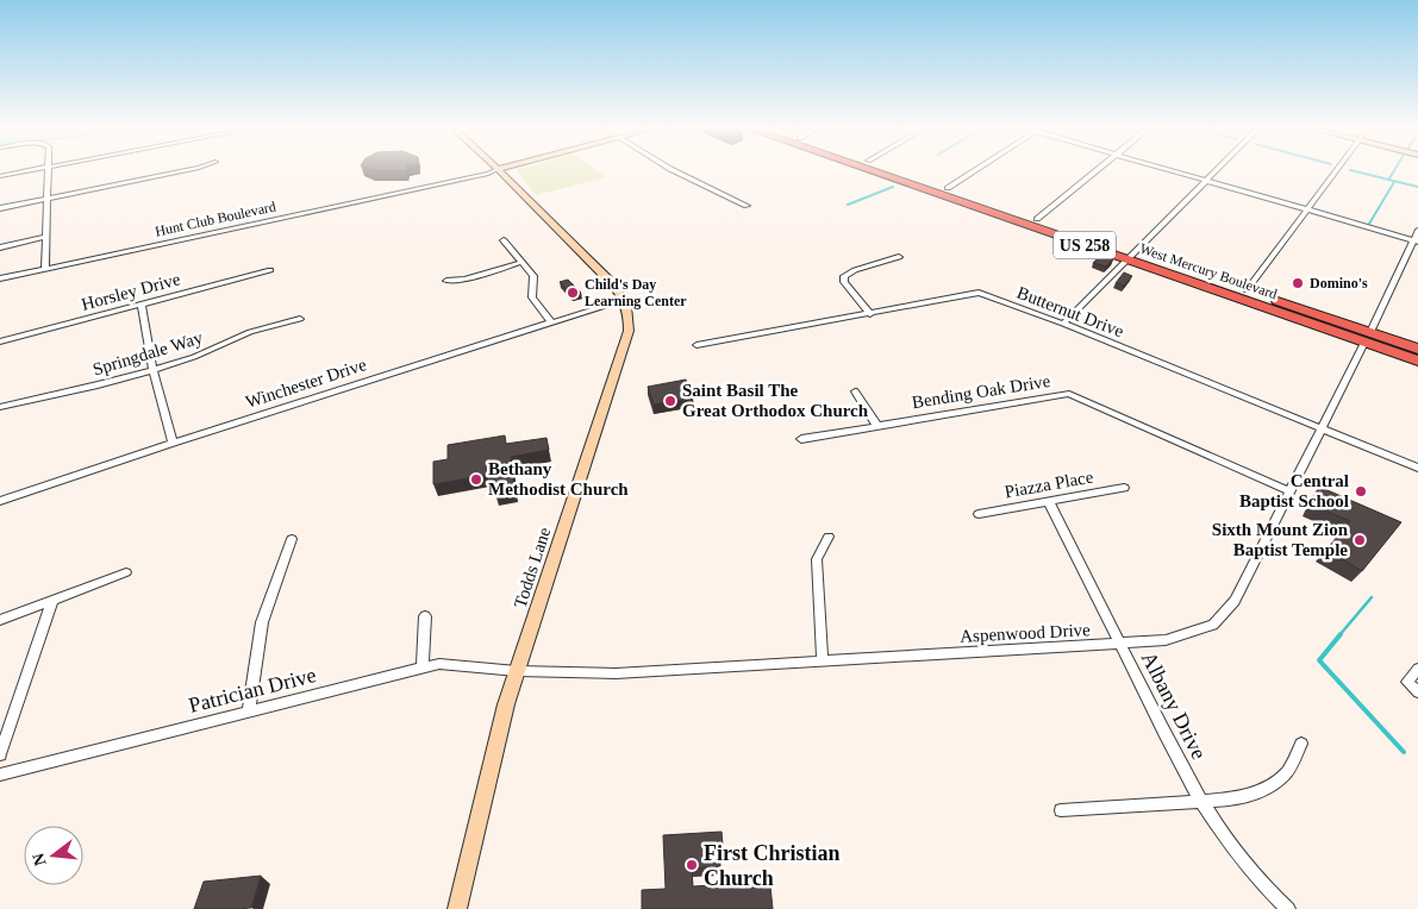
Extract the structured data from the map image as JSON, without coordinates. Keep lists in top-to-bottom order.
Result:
{
  "streets": {
    "highway": ["US 258", "West Mercury Boulevard"],
    "main road": ["Todds Lane"],
    "street": [
      "Hunt Club Boulevard",
      "Horsley Drive",
      "Butternut Drive",
      "Springdale Way",
      "Winchester Drive",
      "Bending Oak Drive",
      "Piazza Place",
      "Aspenwood Drive",
      "Patrician Drive",
      "Albany Drive"
    ]
  },
  "crossings": [
    ["West Mercury Boulevard", "Aspenwood Drive"],
    ["Butternut Drive", "Aspenwood Drive"],
    ["Winchester Drive", "Todds Lane"],
    ["Bending Oak Drive", "Aspenwood Drive"],
    ["Piazza Place", "Albany Drive"],
    ["Todds Lane", "Aspenwood Drive"],
    ["Todds Lane", "Patrician Drive"],
    ["Aspenwood Drive", "Patrician Drive"],
    ["Aspenwood Drive", "Albany Drive"]
  ],
  "places": [
    "Domino's",
    "Child's Day Learning Center",
    "Saint Basil The Great Orthodox Church",
    "Bethany Methodist Church",
    "Central Baptist School",
    "Sixth Mount Zion Baptist Temple",
    "First Christian Church"
  ],
  "north": "left"
}
